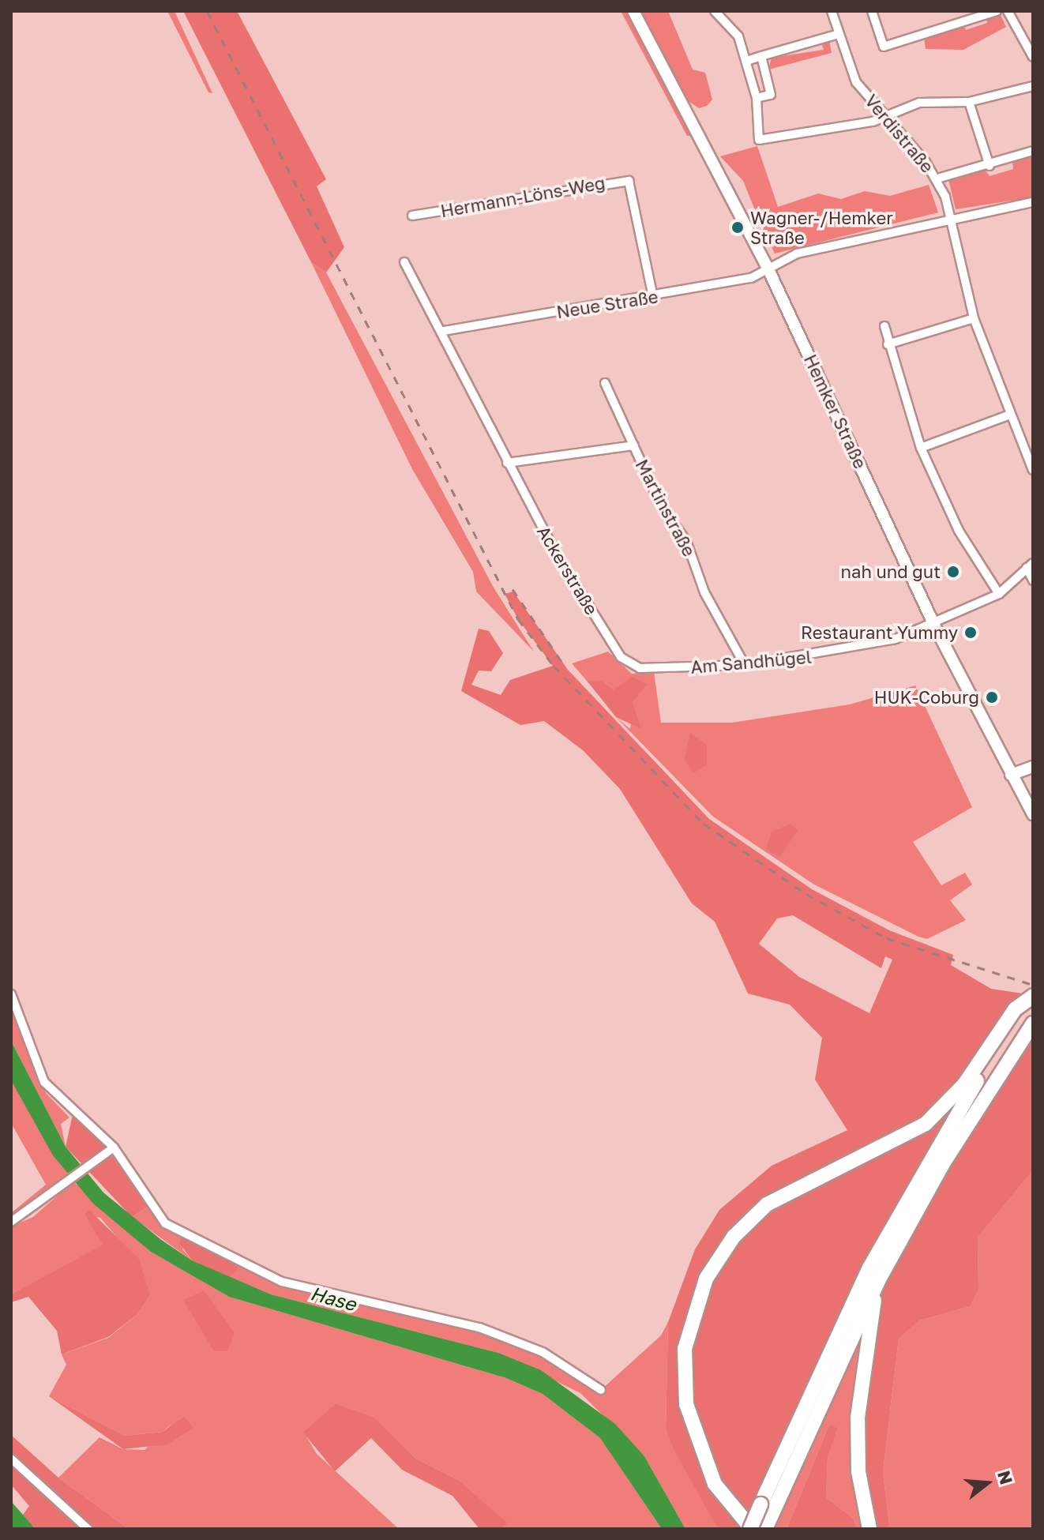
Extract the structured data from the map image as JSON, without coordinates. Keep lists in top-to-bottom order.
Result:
{
  "streets": {
    "main road": ["Hemker Straße"],
    "street": [
      "Verdistraße",
      "Hermann-Löns-Weg",
      "Neue Straße",
      "Martinstraße",
      "Ackerstraße",
      "Am Sandhügel"
    ]
  },
  "crossings": [
    ["Verdistraße", "Neue Straße"],
    ["Hermann-Löns-Weg", "Neue Straße"],
    ["Neue Straße", "Hemker Straße"],
    ["Neue Straße", "Ackerstraße"],
    ["Hemker Straße", "Am Sandhügel"],
    ["Martinstraße", "Am Sandhügel"],
    ["Ackerstraße", "Am Sandhügel"]
  ],
  "water": ["Hase"],
  "places": [
    "Wagner-/Hemker Straße",
    "nah und gut",
    "Restaurant Yummy",
    "HUK-Coburg"
  ],
  "north": "right"
}
